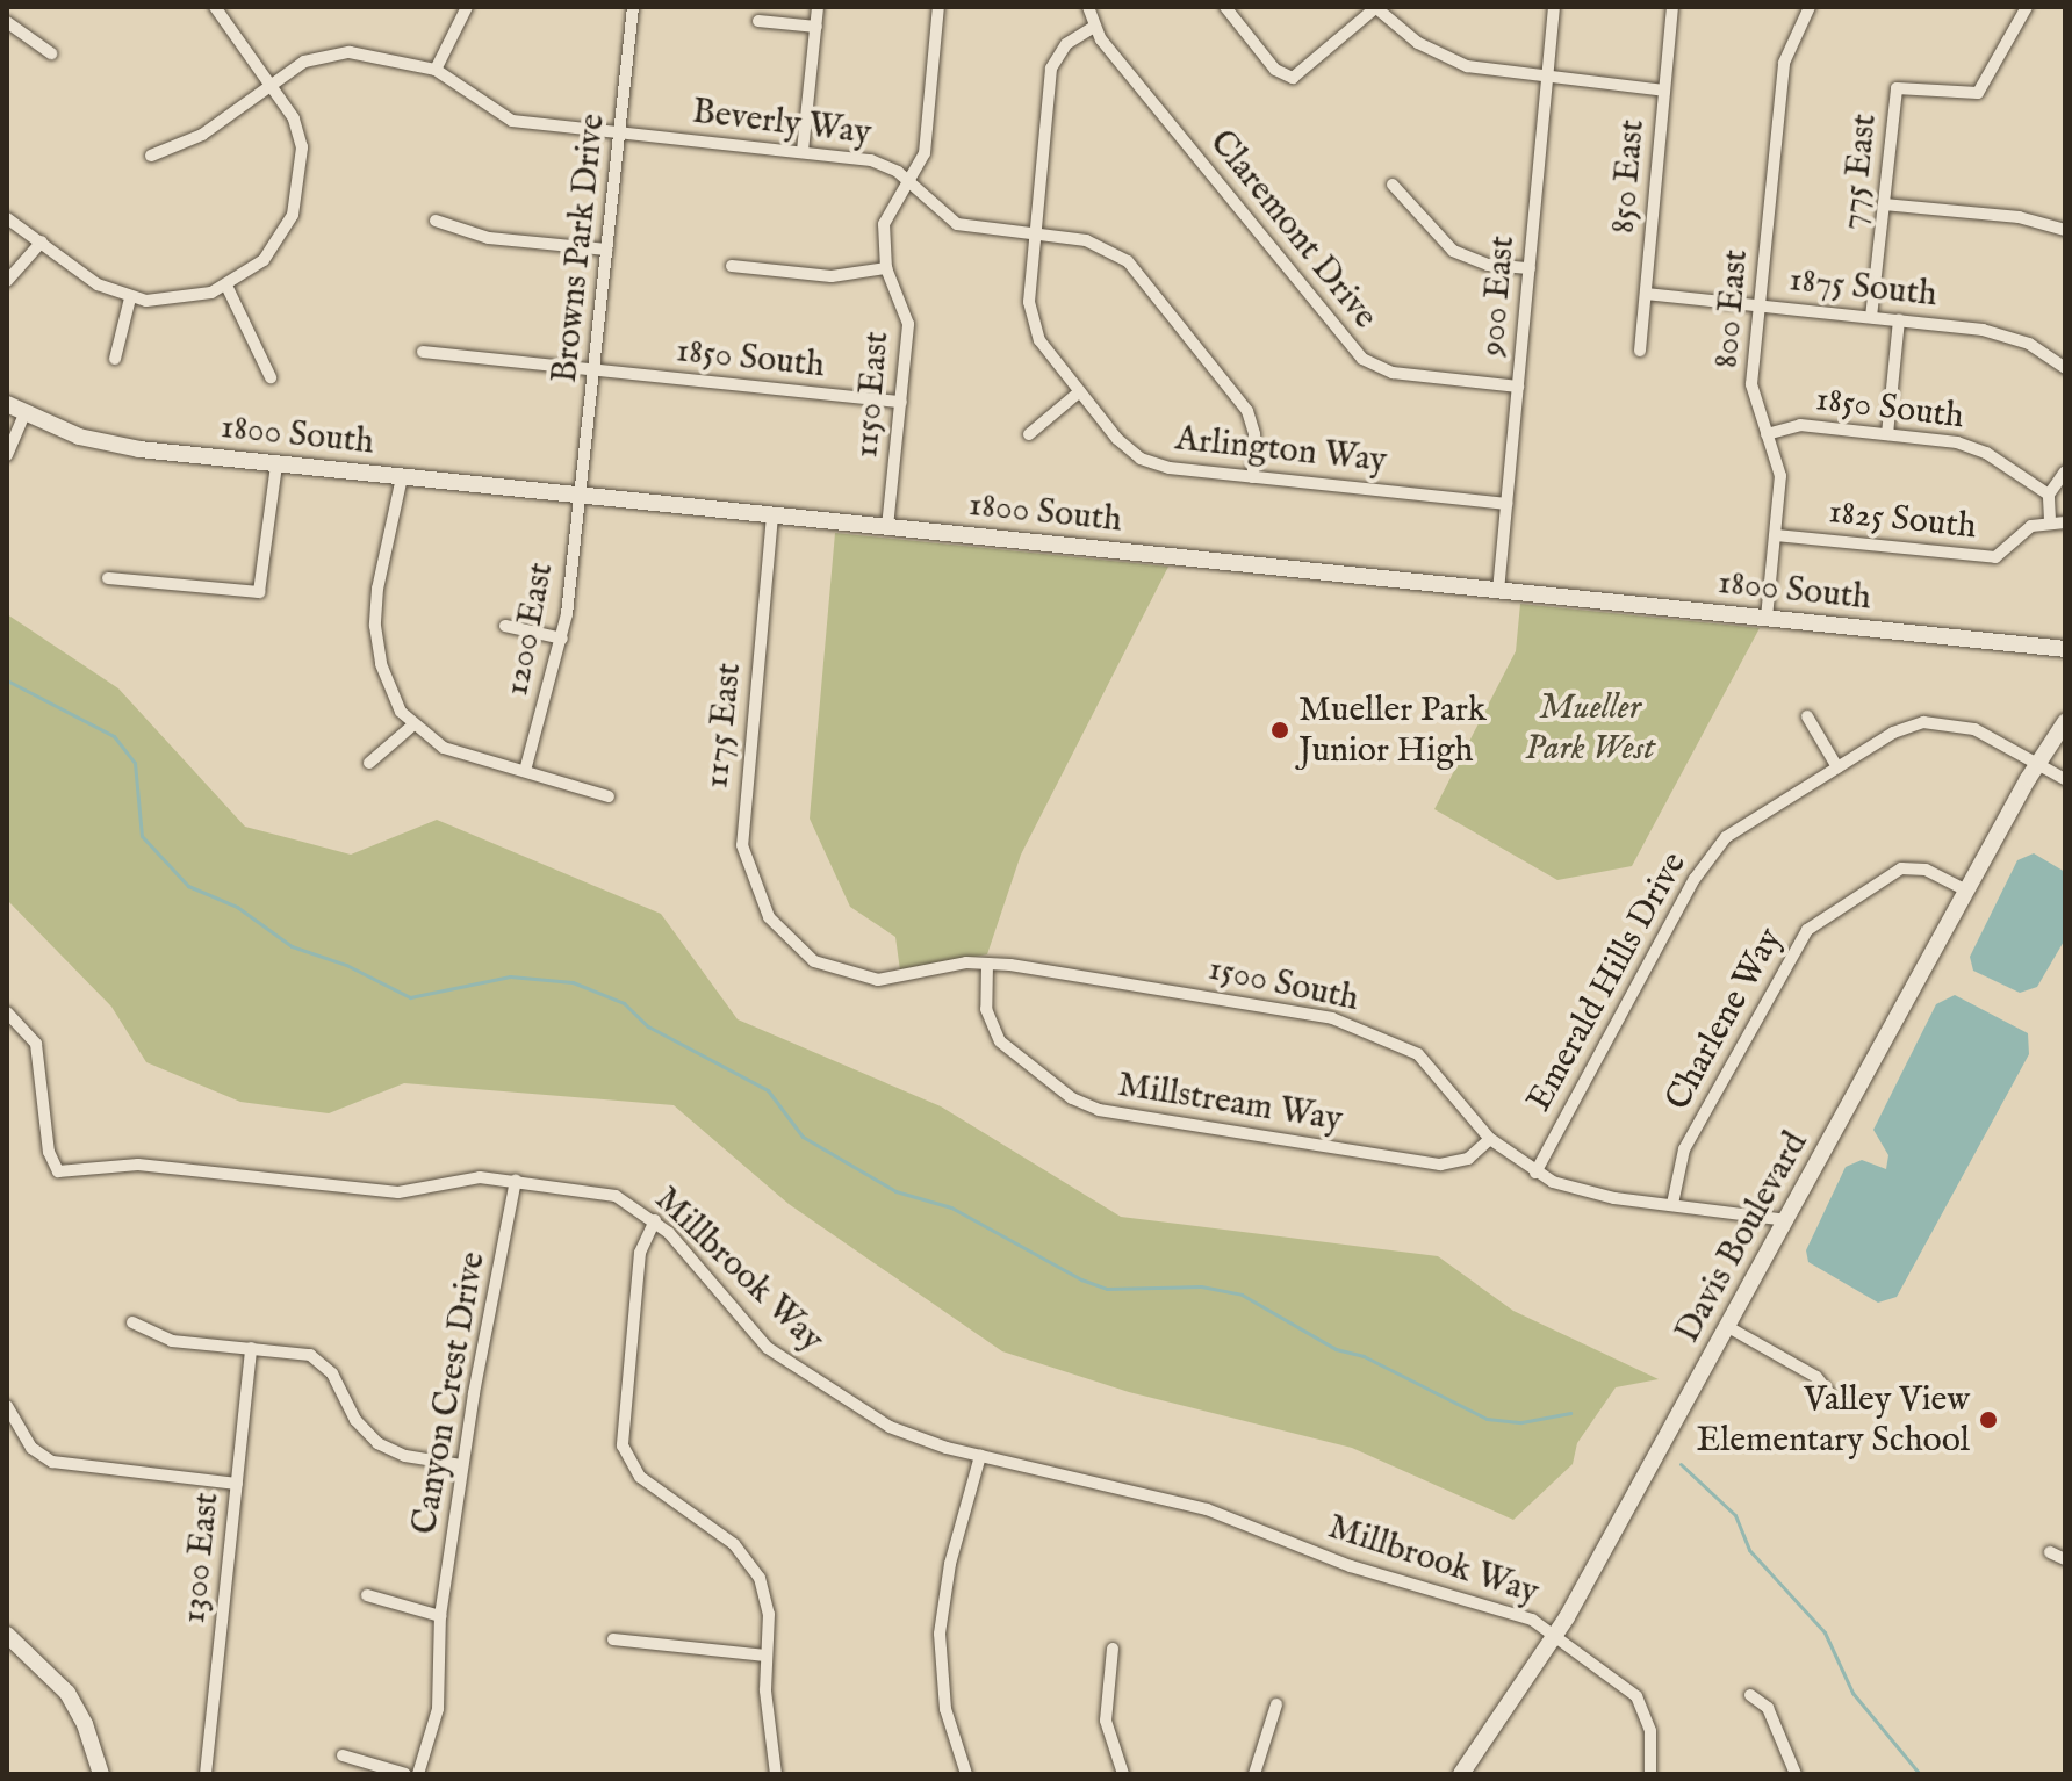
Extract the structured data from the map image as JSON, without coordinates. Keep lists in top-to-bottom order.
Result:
{
  "streets": {
    "main road": ["1800 South", "Davis Boulevard"],
    "street": [
      "Beverly Way",
      "775 East",
      "850 East",
      "Claremont Drive",
      "Browns Park Drive",
      "1875 South",
      "900 East",
      "800 East",
      "1850 South",
      "1150 East",
      "Arlington Way",
      "1825 South",
      "1200 East",
      "1175 East",
      "Emerald Hills Drive",
      "1500 South",
      "Charlene Way",
      "Millstream Way",
      "Millbrook Way",
      "Canyon Crest Drive",
      "1300 East"
    ]
  },
  "crossings": [
    ["Beverly Way", "Browns Park Drive"],
    ["Beverly Way", "1150 East"],
    ["Beverly Way", "Arlington Way"],
    ["775 East", "1875 South"],
    ["850 East", "1875 South"],
    ["Claremont Drive", "900 East"],
    ["Claremont Drive", "Arlington Way"],
    ["Browns Park Drive", "1850 South"],
    ["Browns Park Drive", "1800 South"],
    ["Browns Park Drive", "1200 East"],
    ["1875 South", "800 East"],
    ["900 East", "1800 South"],
    ["900 East", "Arlington Way"],
    ["800 East", "1850 South"],
    ["800 East", "1800 South"],
    ["800 East", "1825 South"],
    ["1850 South", "1150 East"],
    ["1150 East", "1800 South"],
    ["1800 South", "1200 East"],
    ["1800 South", "1175 East"],
    ["1175 East", "1500 South"],
    ["Emerald Hills Drive", "1500 South"],
    ["Emerald Hills Drive", "Davis Boulevard"],
    ["1500 South", "Charlene Way"],
    ["1500 South", "Millstream Way"],
    ["1500 South", "Davis Boulevard"],
    ["Charlene Way", "Davis Boulevard"],
    ["Davis Boulevard", "Millbrook Way"],
    ["Millbrook Way", "Canyon Crest Drive"]
  ],
  "parks": ["Mueller Park West"],
  "places": ["Mueller Park Junior High", "Valley View Elementary School"]
}
